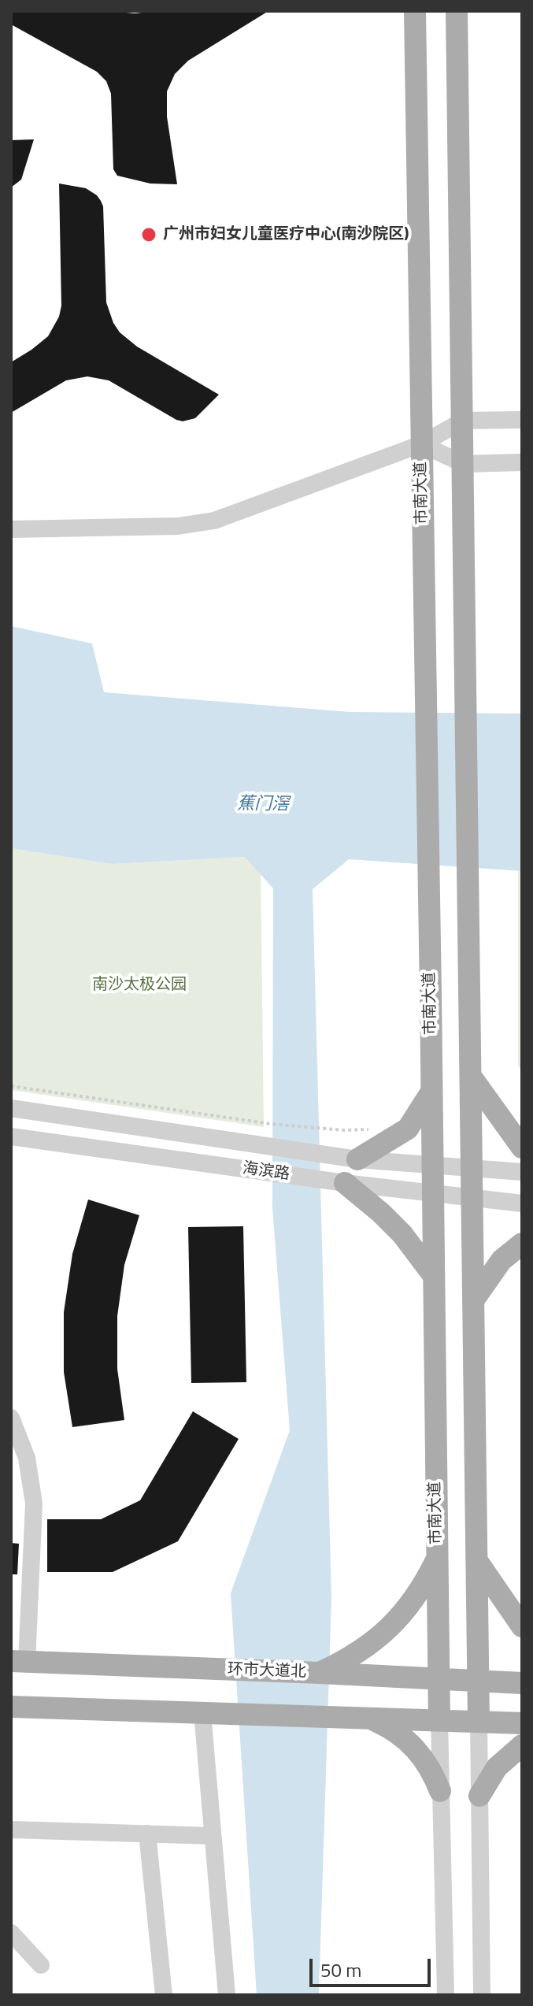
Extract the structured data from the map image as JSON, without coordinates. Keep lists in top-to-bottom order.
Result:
{
  "streets": {
    "main road": ["市南大道", "环市大道北"],
    "street": ["海滨路"]
  },
  "crossings": [
    ["市南大道", "海滨路"],
    ["市南大道", "环市大道北"]
  ],
  "water": ["蕉门滘"],
  "parks": ["南沙太极公园"],
  "places": ["广州市妇女儿童医疗中心(南沙院区)"],
  "scale_bar": "50 m"
}
